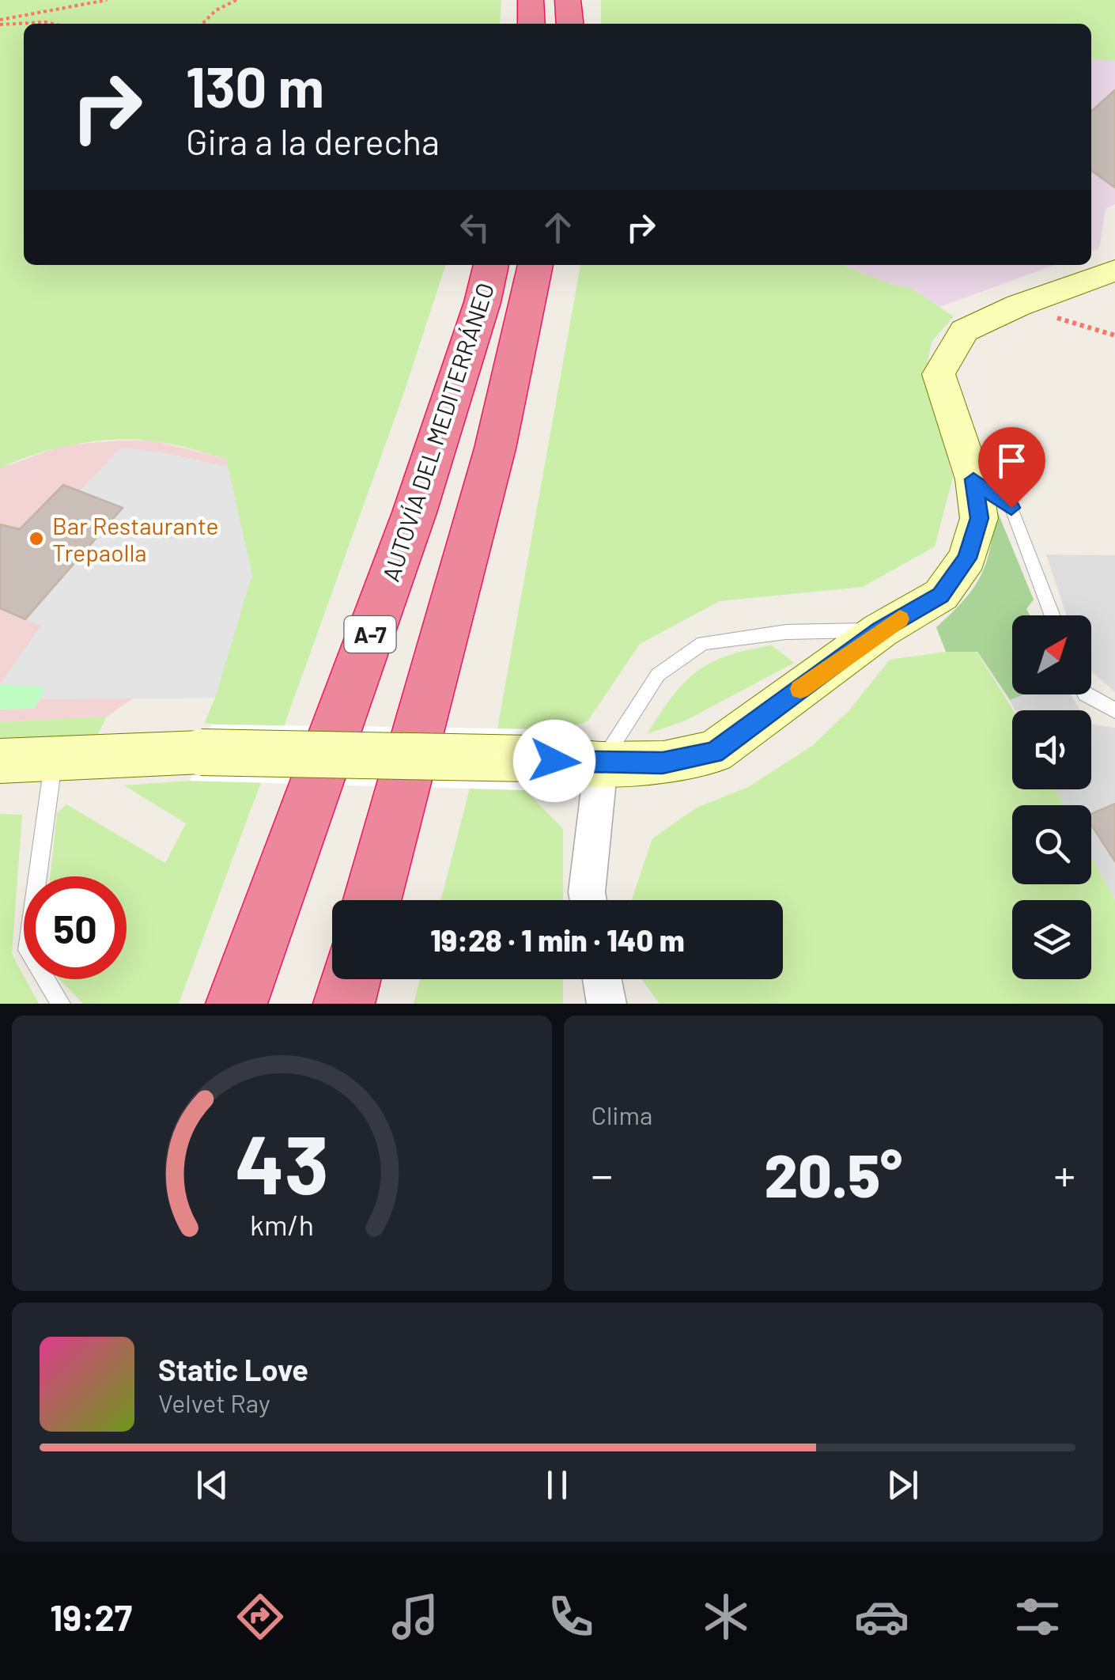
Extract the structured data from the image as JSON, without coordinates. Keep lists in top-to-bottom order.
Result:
{
  "streets": {
    "highway": ["AUTOVÍA DEL MEDITERRÁNEO", "A-7"]
  },
  "places": ["Bar Restaurante Trepaolla"],
  "north": "top right",
  "page": {
    "turn": ["130 m", "Gira a la derecha"],
    "limit": "50",
    "trip": "19:28 · 1 min · 140 m",
    "tile": "Clima",
    "heat": ["−", "20.5°", "+"],
    "song": ["Static Love", "Velvet Ray"],
    "tabs": "19:27",
    "gauge": ["43", "km/h"]
  }
}
